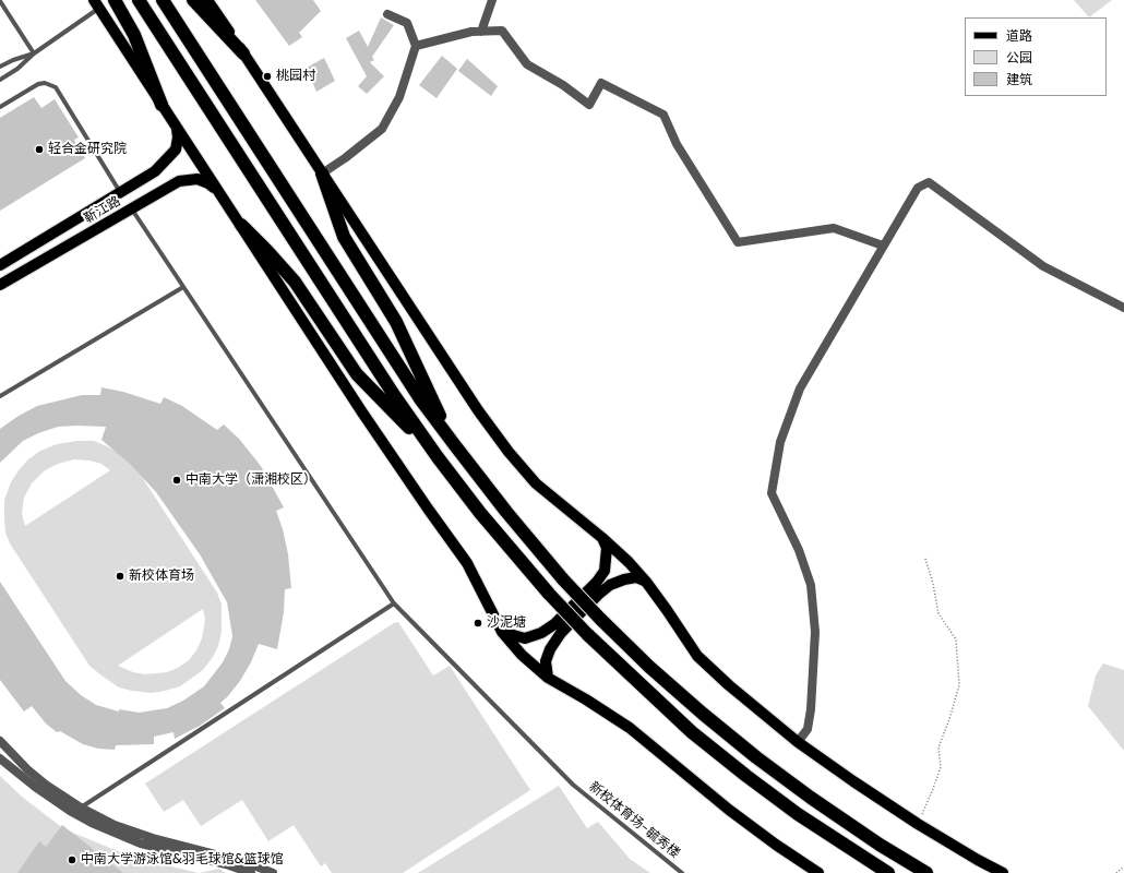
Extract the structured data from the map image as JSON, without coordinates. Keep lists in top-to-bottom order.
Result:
{
  "streets": {
    "main road": ["靳江路"],
    "lane": ["新校体育场-毓秀楼"]
  },
  "crossings": [
    ["靳江路", "新校体育场-毓秀楼"]
  ],
  "places": [
    "桃园村",
    "轻合金研究院",
    "中南大学（潇湘校区）",
    "新校体育场",
    "沙泥塘",
    "中南大学游泳馆&羽毛球馆&篮球馆"
  ],
  "legend": ["道路", "公园", "建筑"]
}
